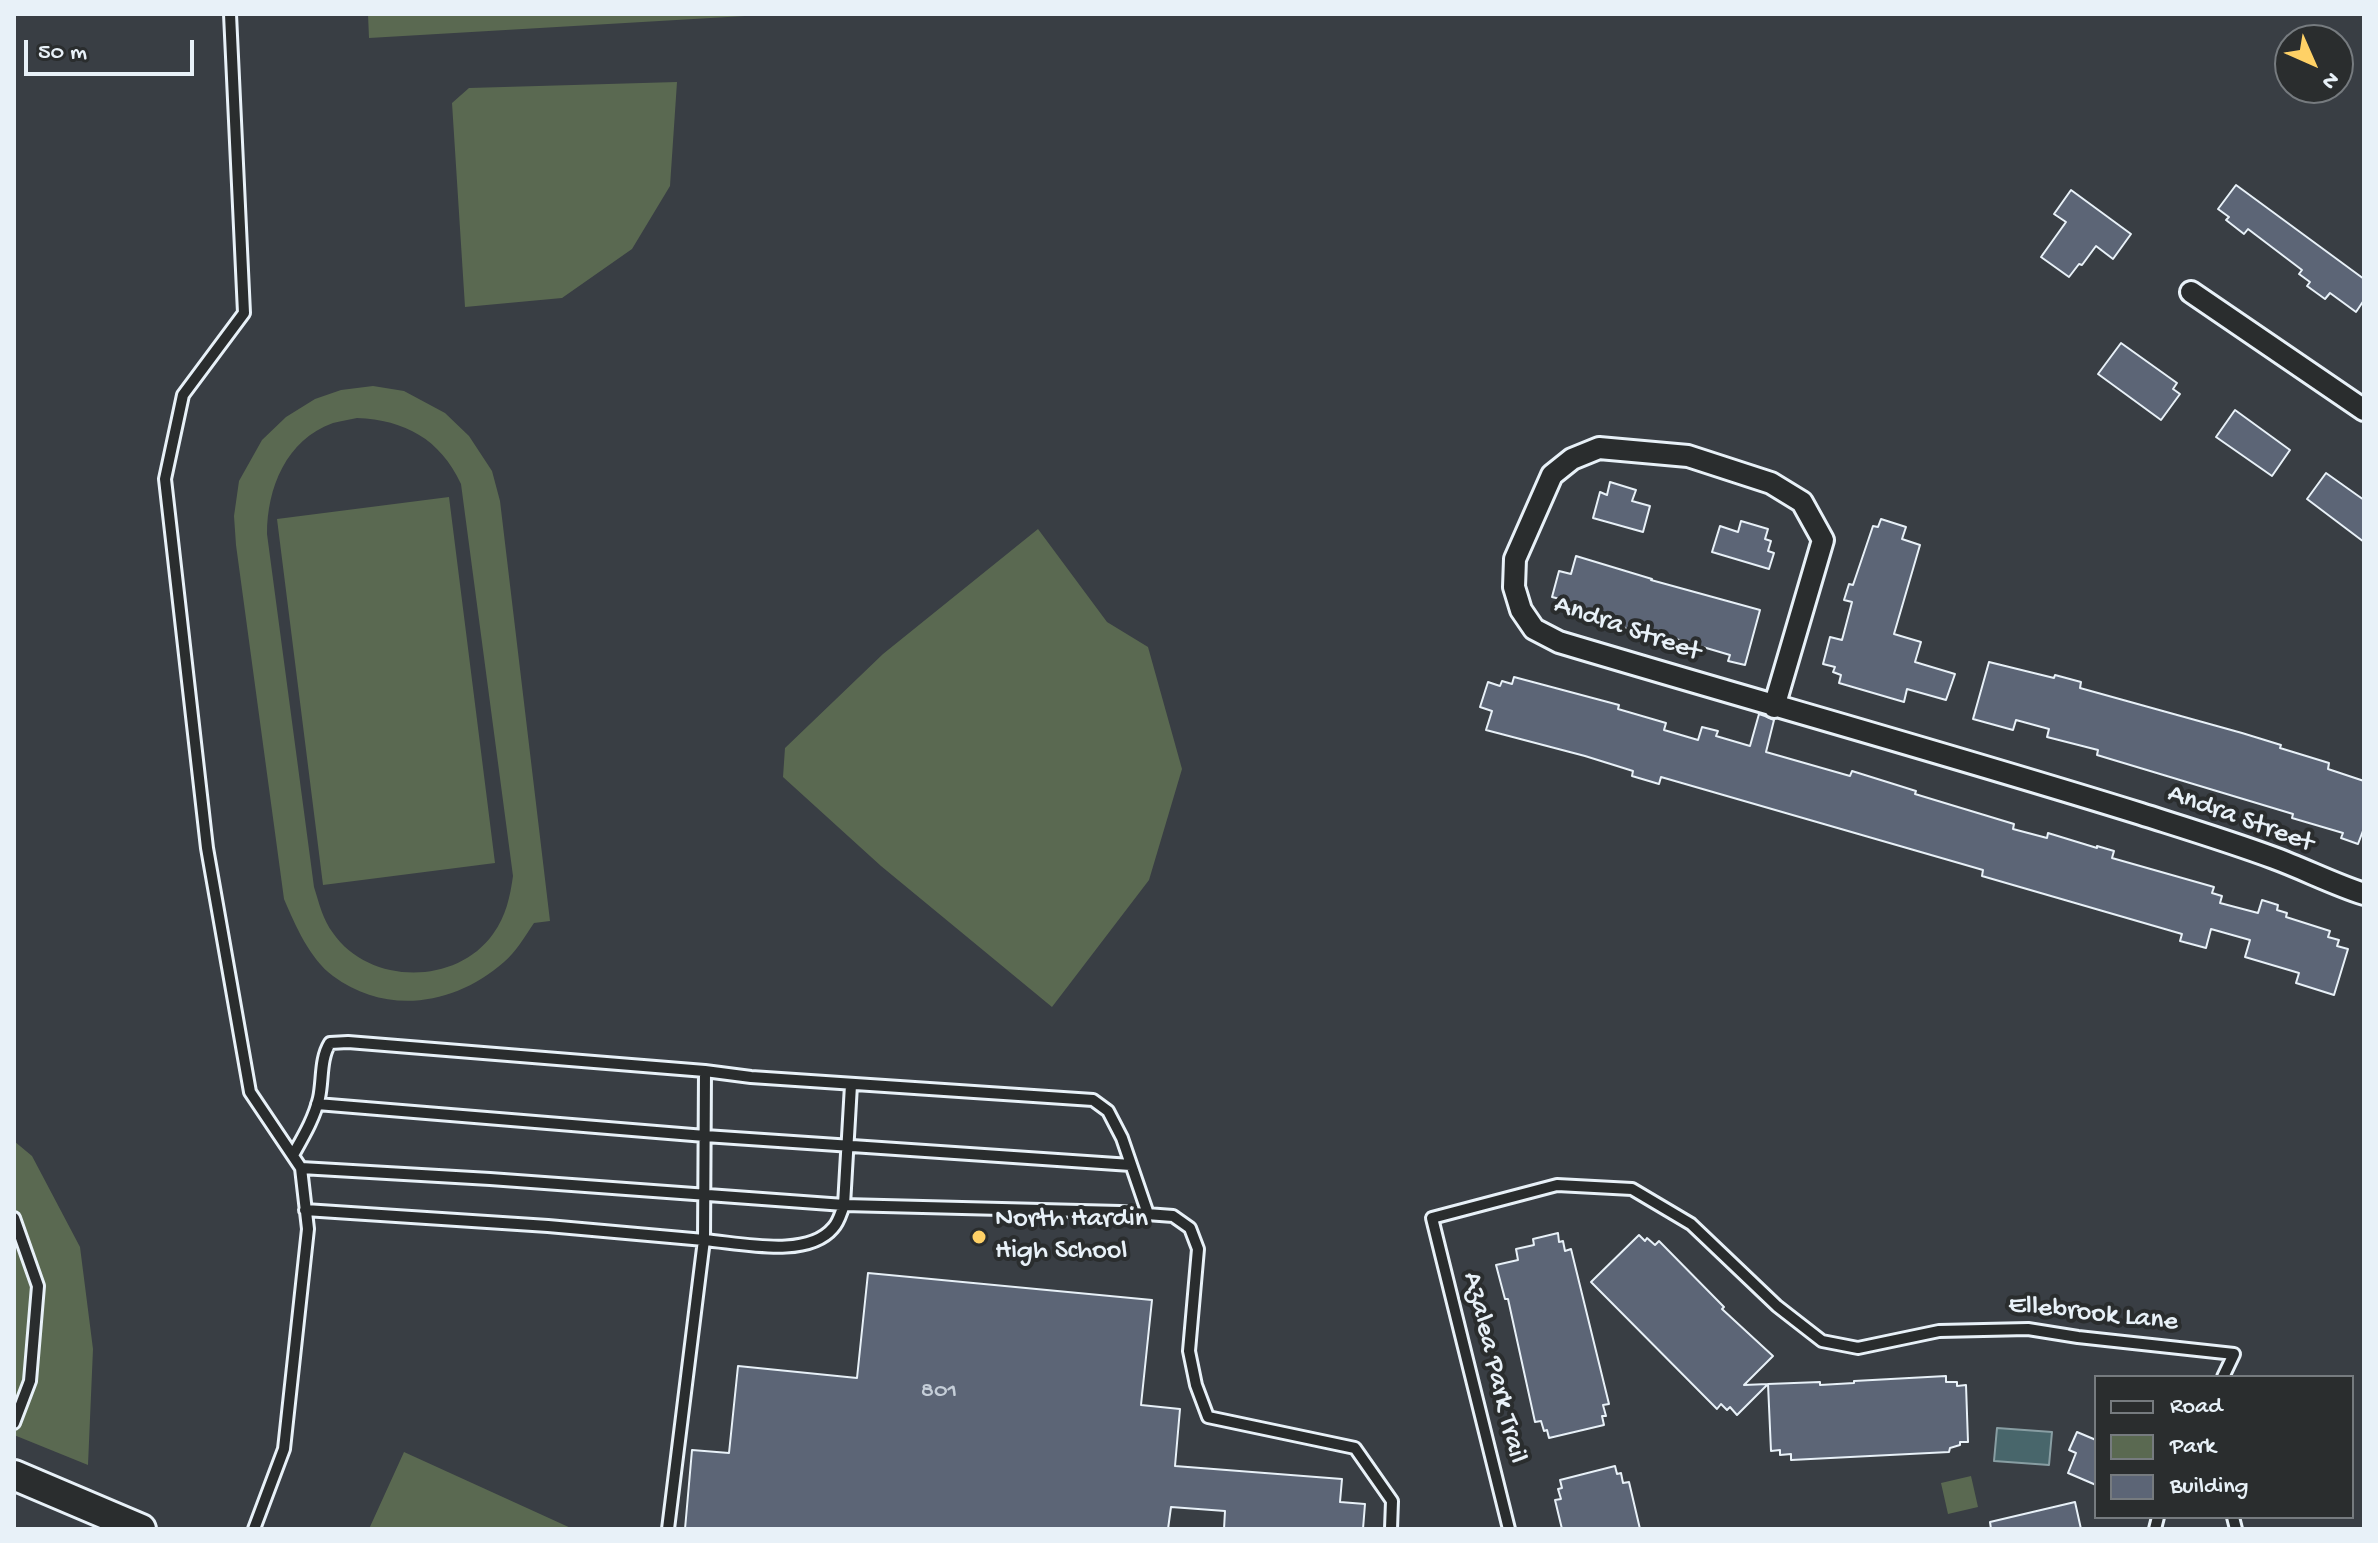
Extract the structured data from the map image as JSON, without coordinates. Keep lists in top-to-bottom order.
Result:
{
  "streets": {
    "street": ["Andra Street"],
    "lane": ["Ellebrook Lane", "Azalea Park Trail"]
  },
  "crossings": [
    ["Ellebrook Lane", "Azalea Park Trail"]
  ],
  "places": ["North Hardin High School"],
  "house_numbers": ["801"],
  "legend": ["Road", "Park", "Building"],
  "scale_bar": "50 m",
  "north": "bottom right"
}
